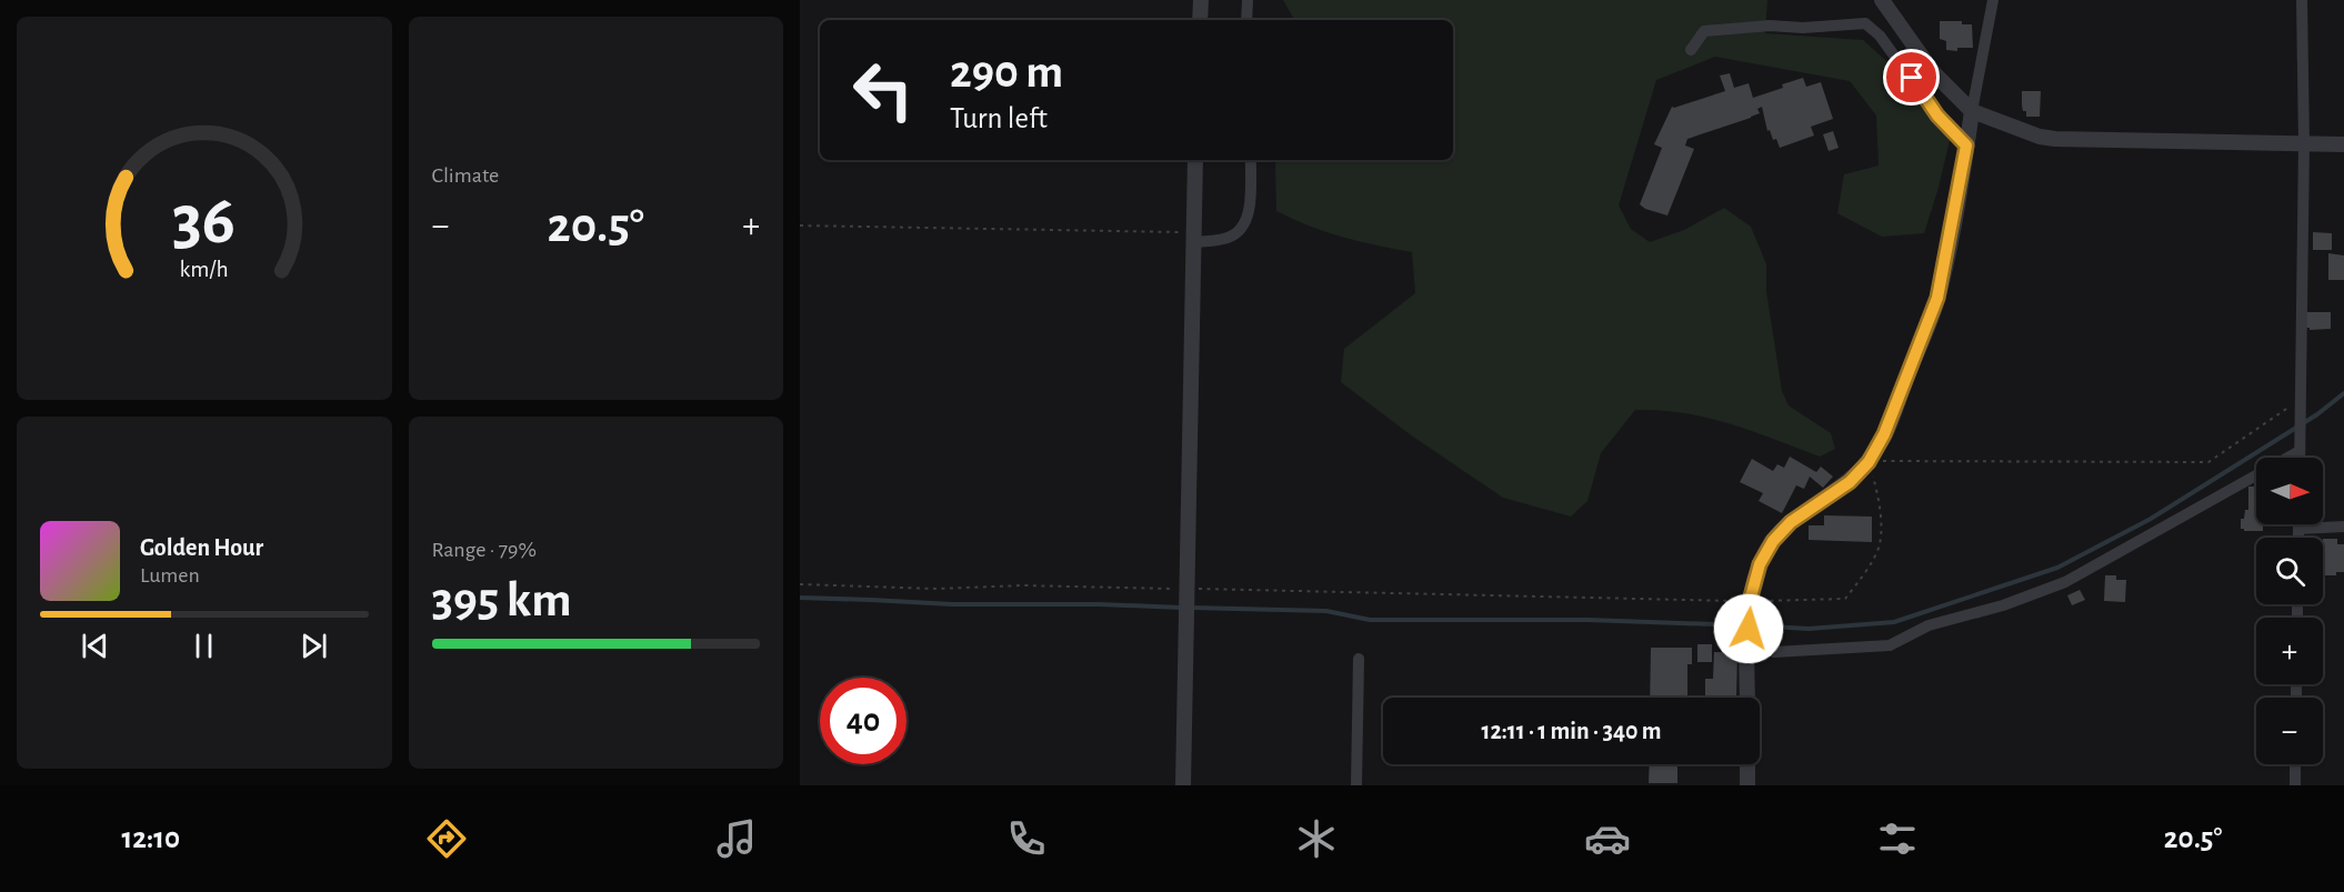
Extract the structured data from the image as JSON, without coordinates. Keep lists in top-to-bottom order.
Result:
{
  "north": "right",
  "page": {
    "tile": [
      "Climate",
      ["Range · 79%", "395 km"]
    ],
    "turn": ["290 m", "Turn left"],
    "heat": ["−", "20.5°", "+"],
    "map_buttons": ["+", "−"],
    "song": ["Golden Hour", "Lumen"],
    "limit": "40",
    "trip": "12:11 · 1 min · 340 m",
    "tabs": ["12:10", "20.5°"],
    "gauge": ["36", "km/h"]
  }
}
